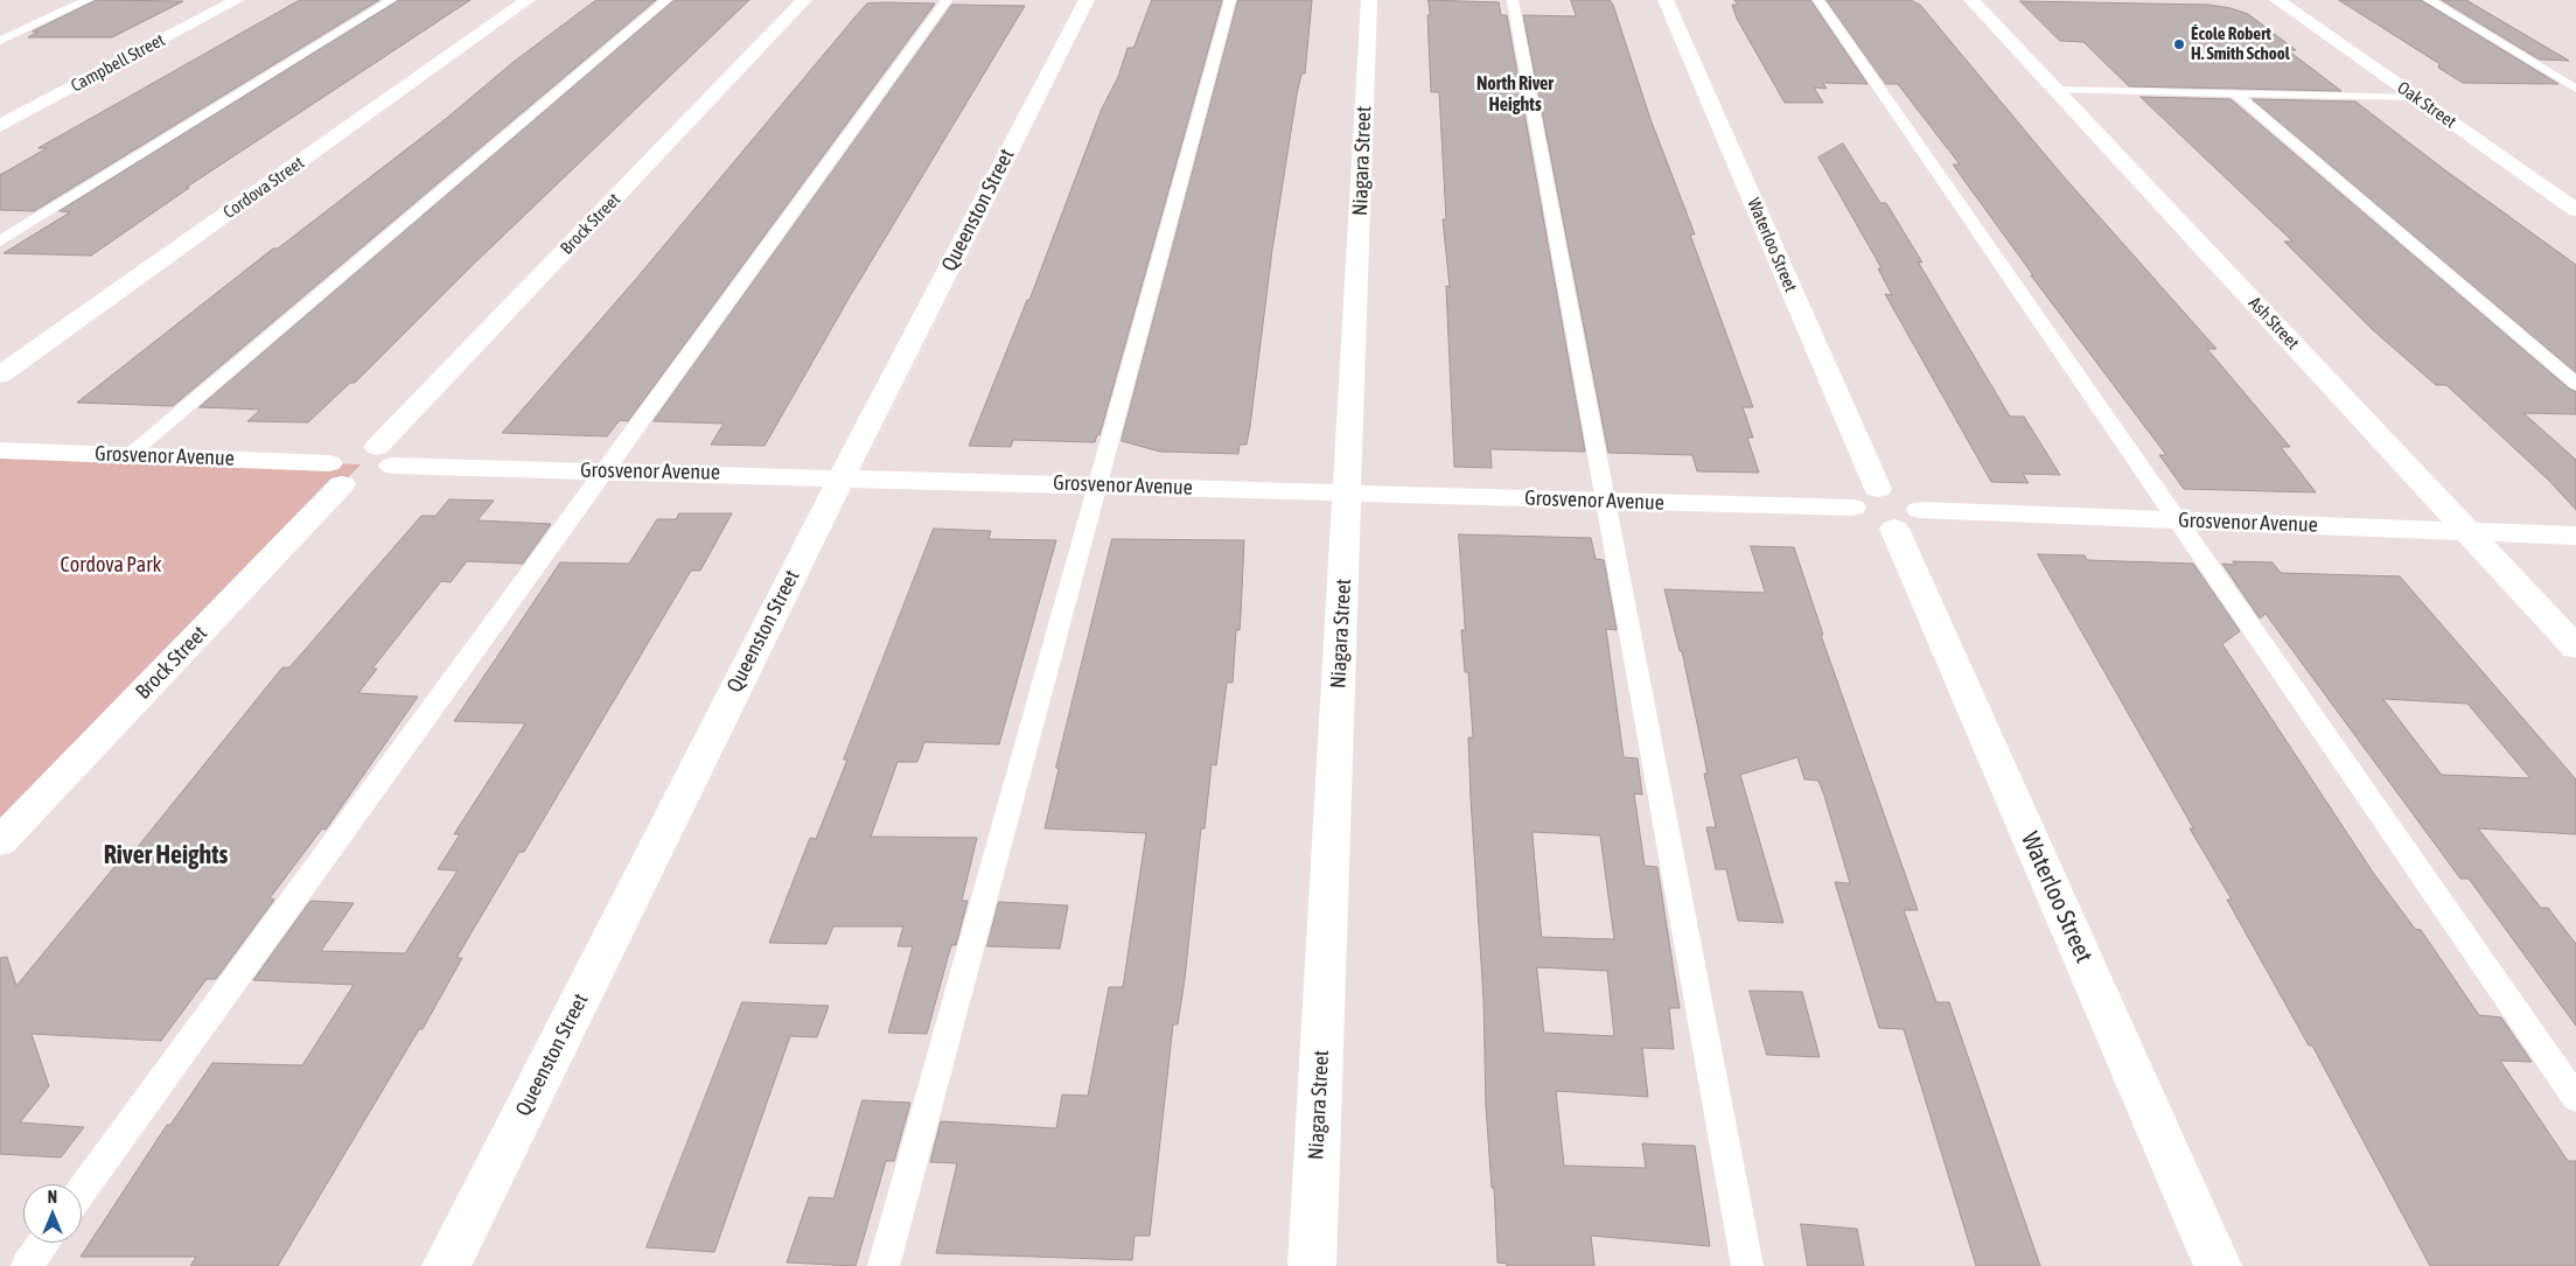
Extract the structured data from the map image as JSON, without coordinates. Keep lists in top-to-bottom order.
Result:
{
  "streets": {
    "street": [
      "Campbell Street",
      "Oak Street",
      "Niagara Street",
      "Cordova Street",
      "Queenston Street",
      "Brock Street",
      "Waterloo Street",
      "Ash Street",
      "Grosvenor Avenue"
    ]
  },
  "crossings": [
    ["Niagara Street", "Grosvenor Avenue"],
    ["Queenston Street", "Grosvenor Avenue"],
    ["Brock Street", "Grosvenor Avenue"],
    ["Waterloo Street", "Grosvenor Avenue"],
    ["Ash Street", "Grosvenor Avenue"]
  ],
  "districts": ["North River Heights", "River Heights"],
  "parks": ["Cordova Park"],
  "places": ["École Robert H. Smith School"],
  "north": "top"
}
